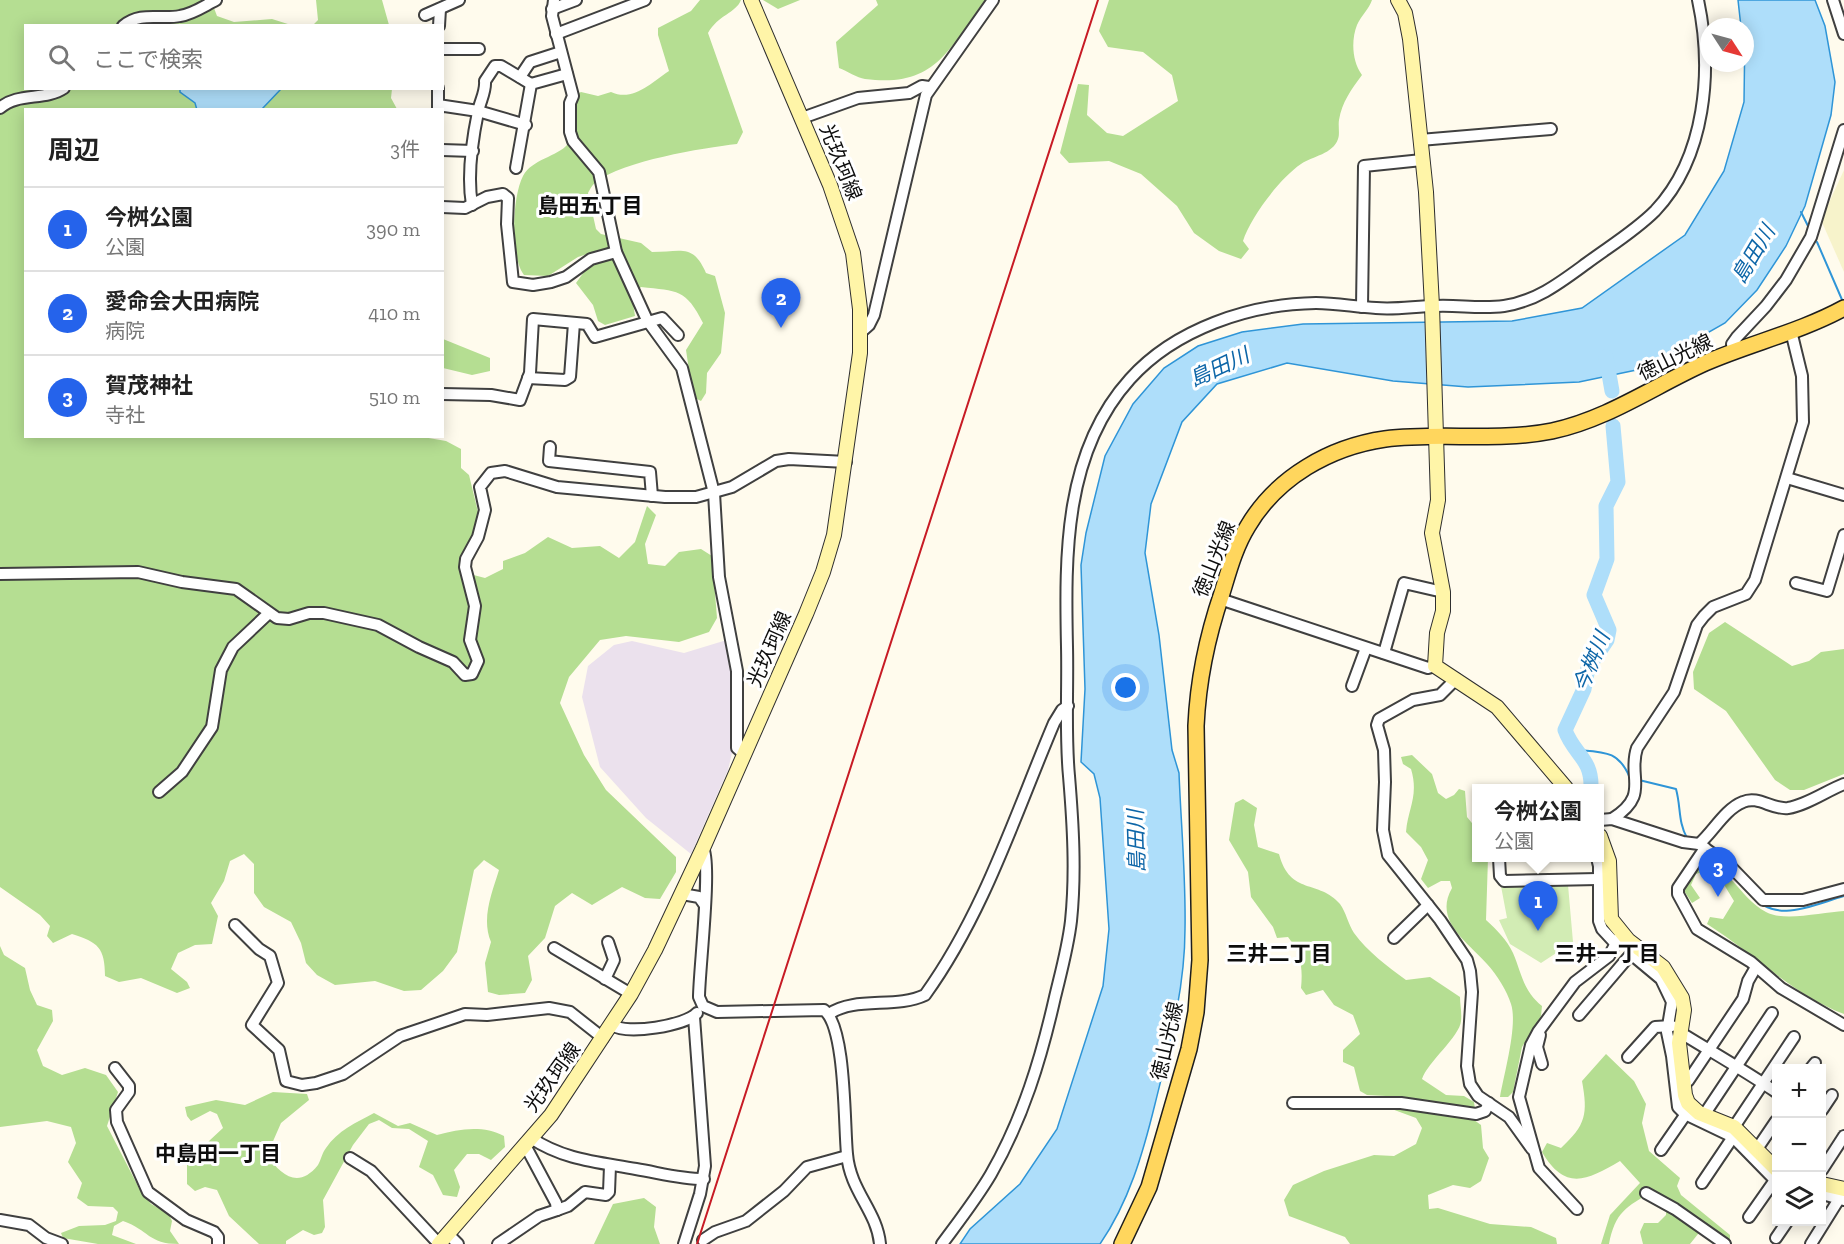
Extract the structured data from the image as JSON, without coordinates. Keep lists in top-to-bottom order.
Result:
{
  "streets": {
    "main road": ["光玖珂線", "徳山光線"]
  },
  "districts": [
    "島田五丁目",
    "三井二丁目",
    "三井一丁目",
    "中島田一丁目"
  ],
  "water": ["島田川", "今桝川"],
  "north": "bottom right",
  "page": {
    "search": "ここで検索",
    "heading": ["周辺", "3件"],
    "list": [
      {
        "mark": "1",
        "name": "今桝公園",
        "note": "公園",
        "value": "390 m"
      },
      {
        "mark": "2",
        "name": "愛命会大田病院",
        "note": "病院",
        "value": "410 m"
      },
      {
        "mark": "3",
        "name": "賀茂神社",
        "note": "寺社",
        "value": "510 m"
      }
    ],
    "pins": ["2", "3", "1"],
    "popup": ["今桝公園", "公園"],
    "map_buttons": ["+", "−"]
  }
}
